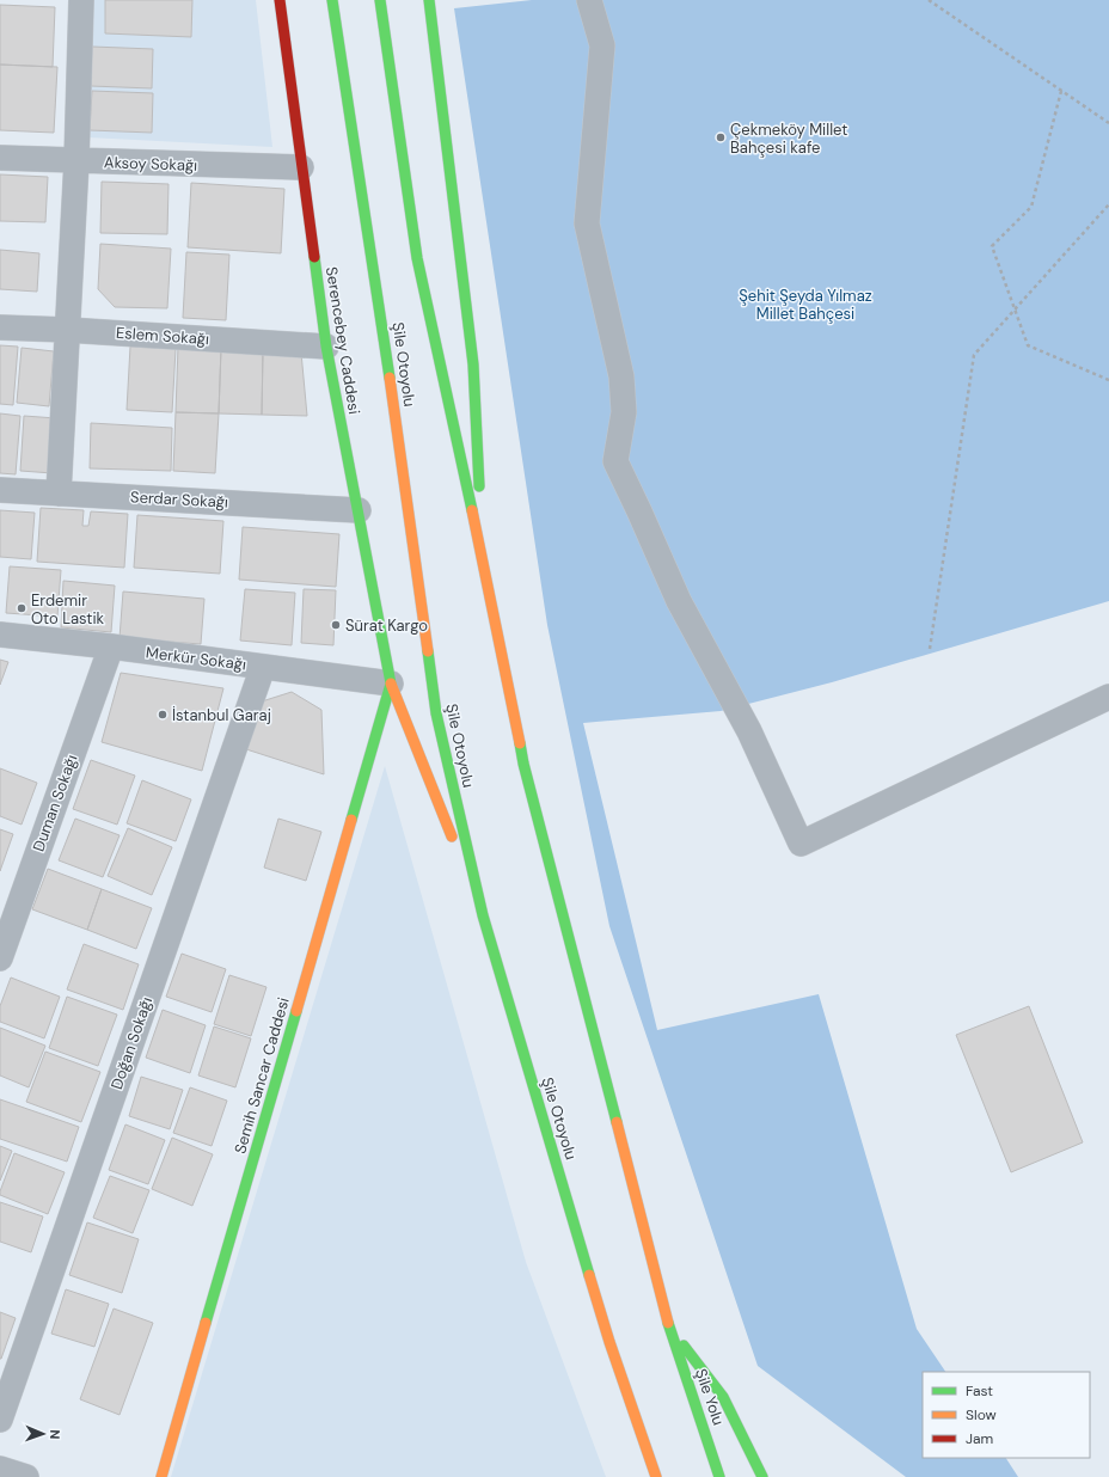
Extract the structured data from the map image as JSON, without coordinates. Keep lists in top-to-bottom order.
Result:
{
  "streets": {
    "main road": [
      "Serencebey Caddesi",
      "Şile Otoyolu",
      "Semih Sancar Caddesi",
      "Şile Yolu"
    ],
    "street": [
      "Aksoy Sokağı",
      "Eslem Sokağı",
      "Serdar Sokağı",
      "Merkür Sokağı",
      "Duman Sokağı",
      "Doğan Sokağı"
    ]
  },
  "crossings": [
    ["Aksoy Sokağı", "Serencebey Caddesi"],
    ["Eslem Sokağı", "Serencebey Caddesi"],
    ["Serencebey Caddesi", "Şile Otoyolu"],
    ["Serencebey Caddesi", "Serdar Sokağı"],
    ["Serencebey Caddesi", "Merkür Sokağı"],
    ["Serencebey Caddesi", "Semih Sancar Caddesi"],
    ["Şile Otoyolu", "Şile Yolu"],
    ["Merkür Sokağı", "Duman Sokağı"],
    ["Merkür Sokağı", "Doğan Sokağı"],
    ["Merkür Sokağı", "Semih Sancar Caddesi"]
  ],
  "parks": ["Şehit Şeyda Yılmaz Millet Bahçesi"],
  "places": [
    "Çekmeköy Millet Bahçesi kafe",
    "Erdemir Oto Lastik",
    "Sürat Kargo",
    "İstanbul Garaj"
  ],
  "legend": ["Fast", "Slow", "Jam"],
  "north": "right"
}
